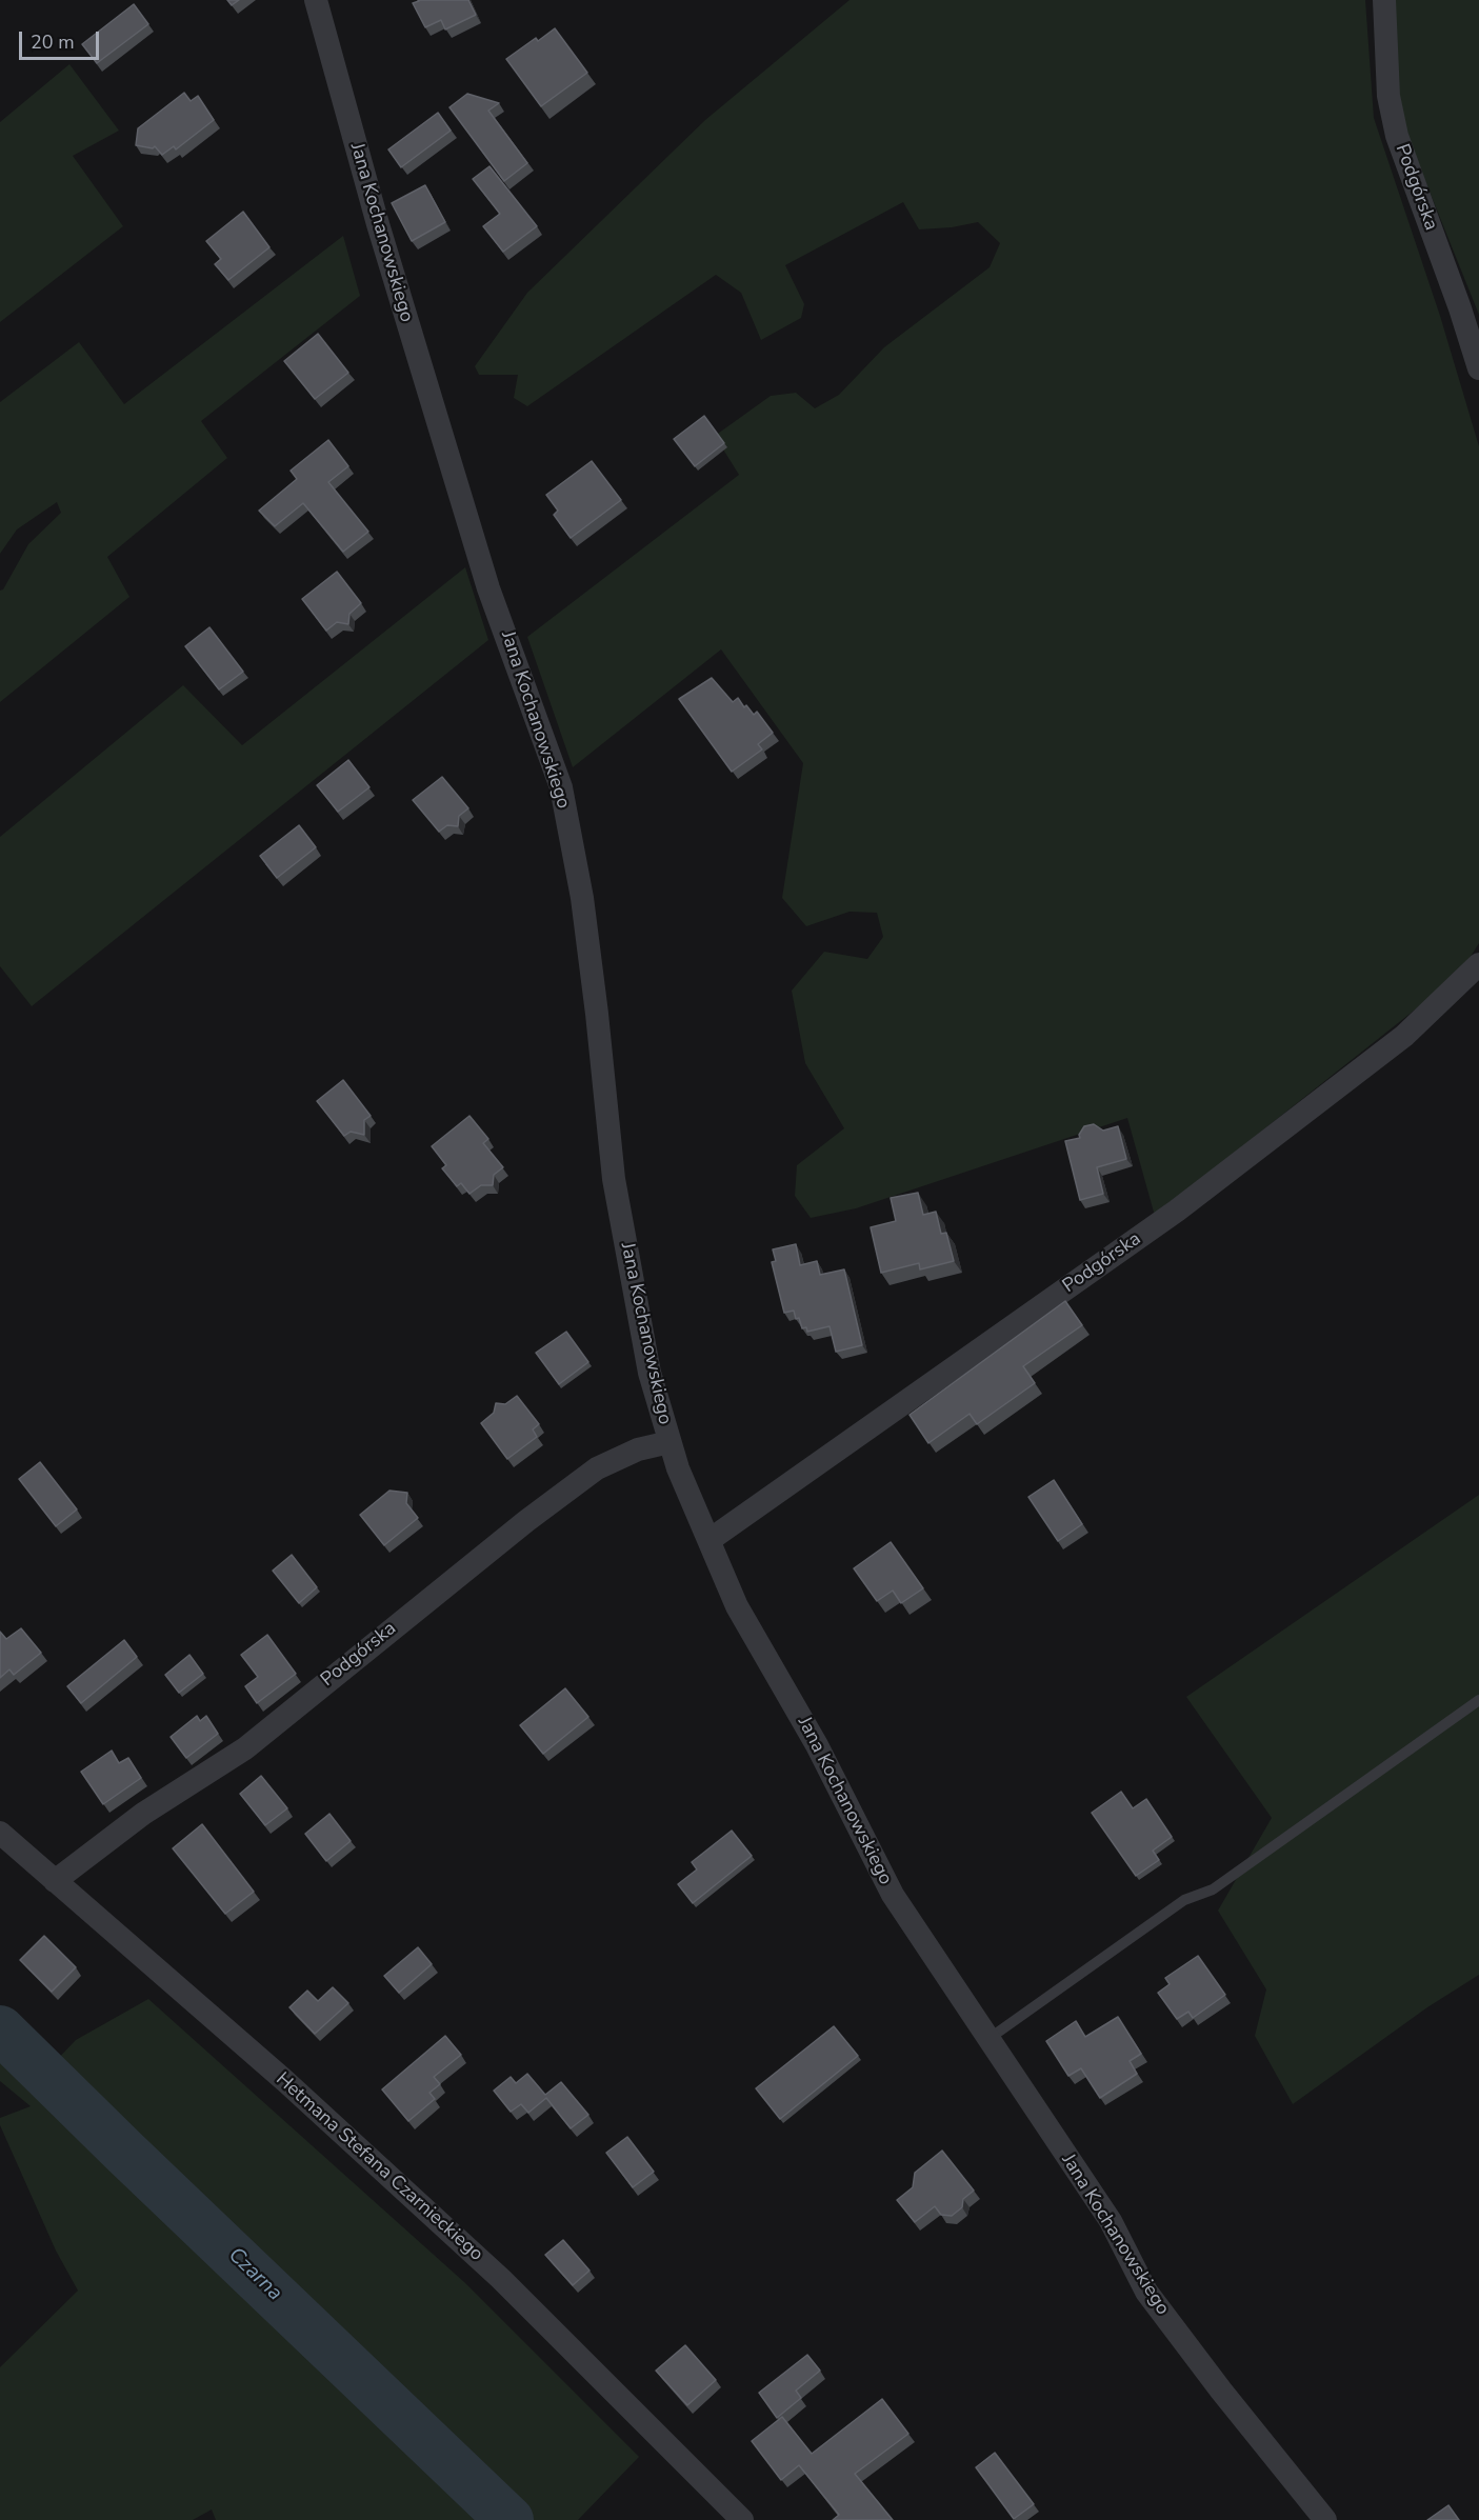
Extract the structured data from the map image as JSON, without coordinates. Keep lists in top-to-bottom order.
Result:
{
  "streets": {
    "street": ["Podgórska", "Jana Kochanowskiego", "Hetmana Stefana Czarnieckiego"]
  },
  "crossings": [
    ["Podgórska", "Jana Kochanowskiego"],
    ["Podgórska", "Hetmana Stefana Czarnieckiego"]
  ],
  "water": ["Czarna"],
  "scale_bar": "20 m"
}
